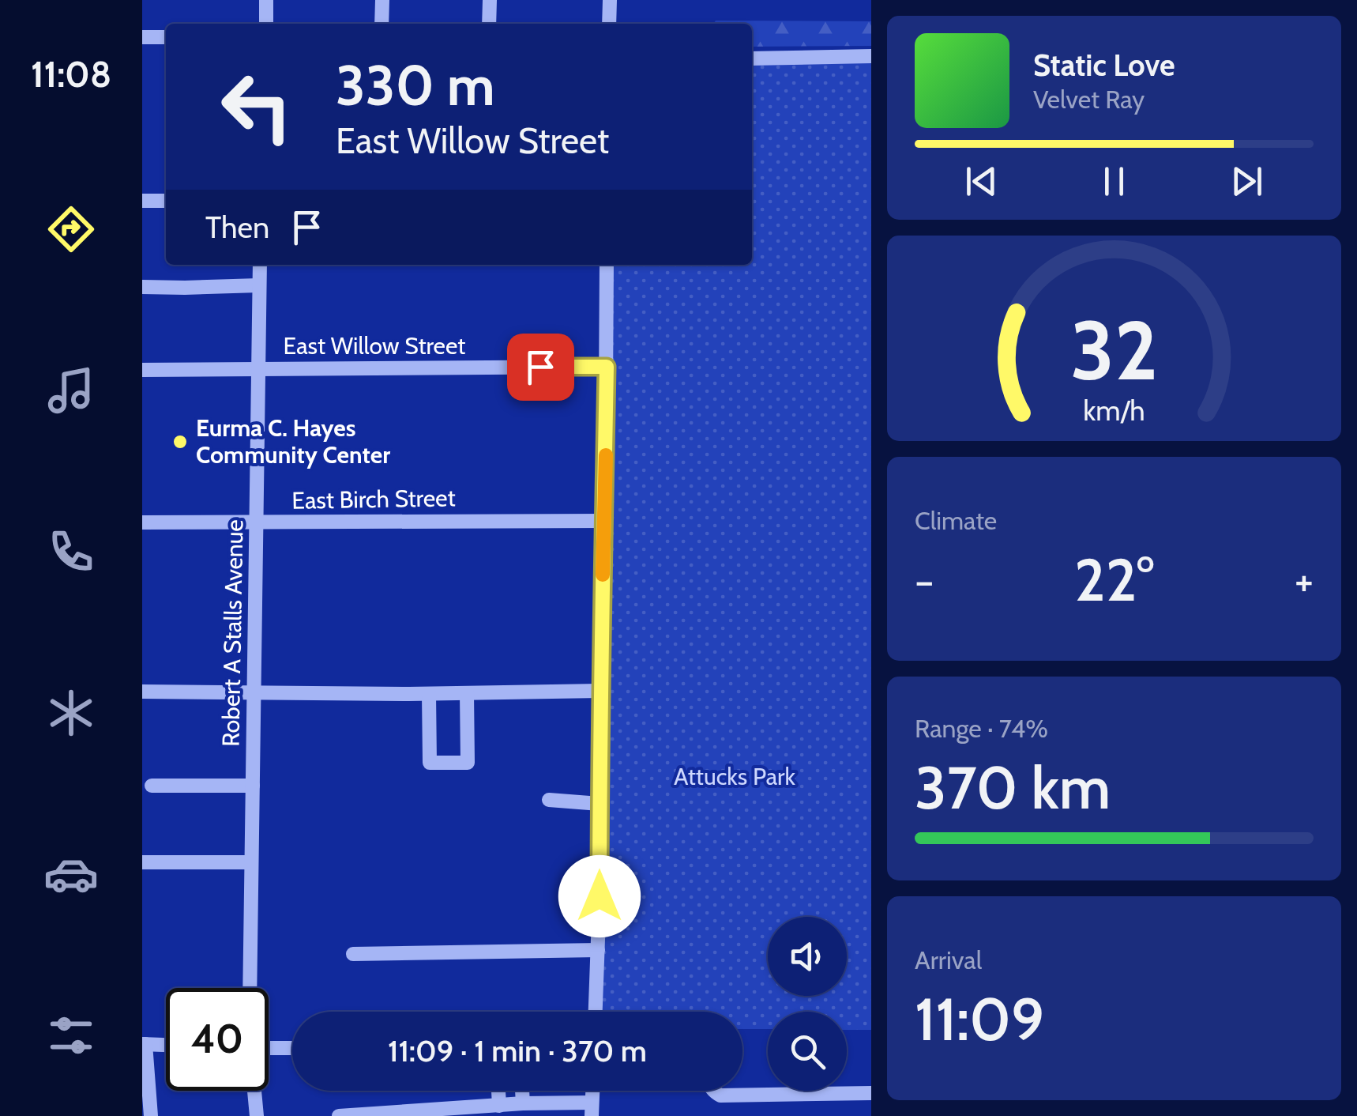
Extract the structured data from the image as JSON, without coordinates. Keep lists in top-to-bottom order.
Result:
{
  "streets": {
    "street": ["East Willow Street", "East Birch Street", "Robert A Stalls Avenue"]
  },
  "crossings": [
    ["East Willow Street", "Robert A Stalls Avenue"],
    ["East Birch Street", "Robert A Stalls Avenue"]
  ],
  "parks": ["Attucks Park"],
  "places": ["Eurma C. Hayes Community Center"],
  "page": {
    "tabs": "11:08",
    "turn": ["330 m", "East Willow Street"],
    "song": ["Static Love", "Velvet Ray"],
    "then": "Then",
    "tile": [
      "Climate",
      ["Range · 74%", "370 km"],
      ["Arrival", "11:09"]
    ],
    "heat": ["−", "22°", "+"],
    "limit": "40",
    "trip": "11:09 · 1 min · 370 m",
    "gauge": ["32", "km/h"]
  }
}
